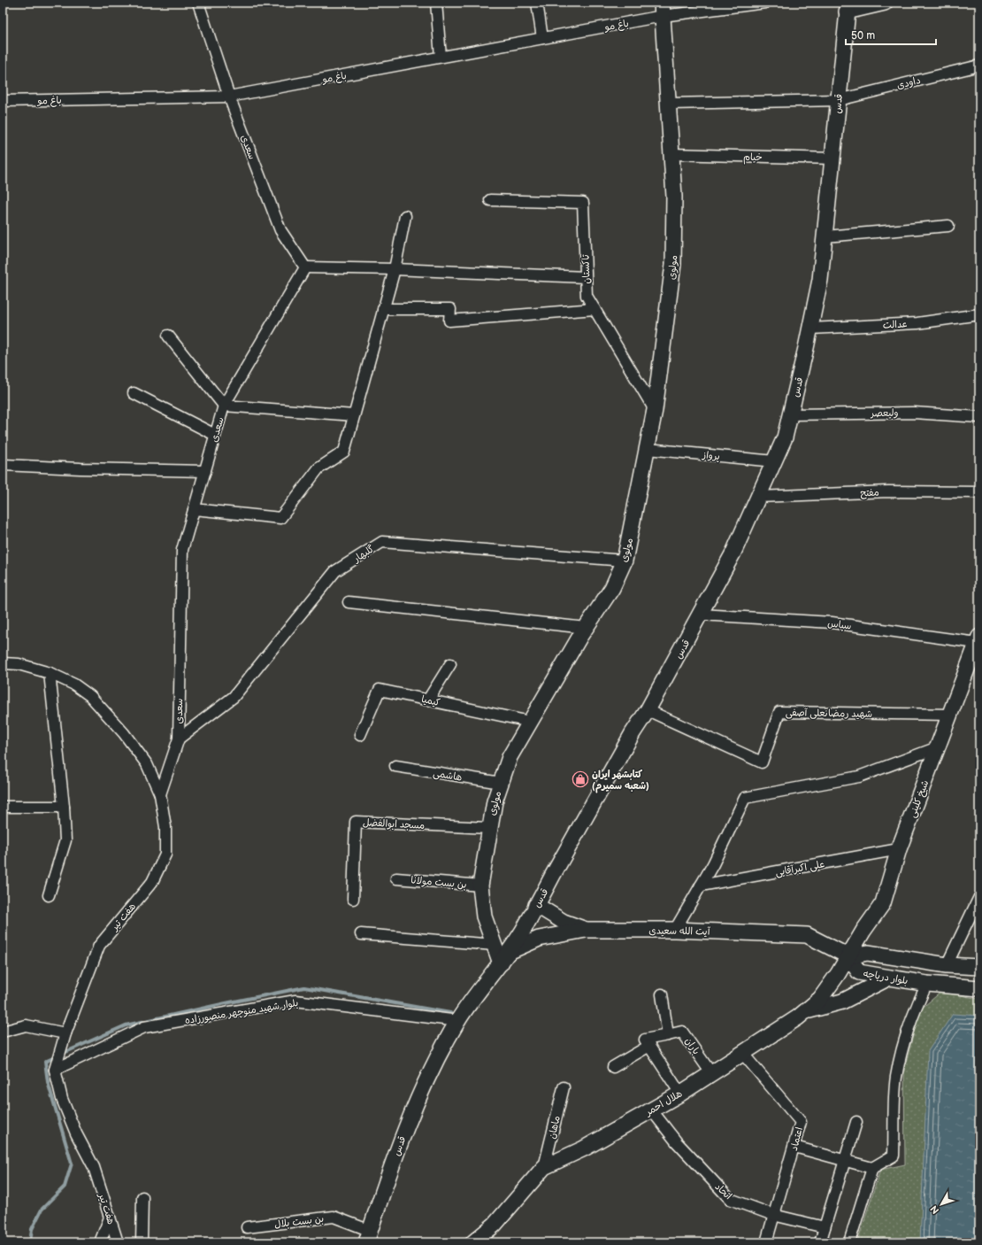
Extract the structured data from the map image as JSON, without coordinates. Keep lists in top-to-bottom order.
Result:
{
  "streets": {
    "street": [
      "باغ مو",
      "داودی",
      "قدس",
      "سعدی",
      "خیام",
      "مولوی",
      "تاکستان",
      "عدالت",
      "ولیعصر",
      "پرواز",
      "مفتح",
      "گلبهار",
      "سپاس",
      "کیمیا",
      "شهید رمضانعلی آصفی",
      "هاشمی",
      "شیخ کلینی",
      "مسجد ابوالفضل",
      "علی اکبرآقایی",
      "بن بست مولانا",
      "هفت تیر",
      "آیت الله سعیدی",
      "بلوار دریاچه",
      "بلوار شهید منوچهر منصورزاده",
      "باران",
      "هلال احمر",
      "ماهان",
      "اعتماد",
      "اتحاد",
      "بن بست بلال"
    ]
  },
  "crossings": [
    ["باغ مو", "سعدی"],
    ["باغ مو", "مولوی"],
    ["داودی", "قدس"],
    ["قدس", "خیام"],
    ["قدس", "مولوی"],
    ["قدس", "عدالت"],
    ["قدس", "ولیعصر"],
    ["قدس", "پرواز"],
    ["قدس", "مفتح"],
    ["قدس", "سپاس"],
    ["قدس", "شهید رمضانعلی آصفی"],
    ["قدس", "آیت الله سعیدی"],
    ["قدس", "بلوار شهید منوچهر منصورزاده"],
    ["قدس", "بن بست بلال"],
    ["سعدی", "گلبهار"],
    ["سعدی", "هفت تیر"],
    ["خیام", "مولوی"],
    ["مولوی", "تاکستان"],
    ["مولوی", "پرواز"],
    ["مولوی", "گلبهار"],
    ["مولوی", "کیمیا"],
    ["مولوی", "هاشمی"],
    ["مولوی", "مسجد ابوالفضل"],
    ["مولوی", "بن بست مولانا"],
    ["مولوی", "آیت الله سعیدی"],
    ["سپاس", "شیخ کلینی"],
    ["شهید رمضانعلی آصفی", "شیخ کلینی"],
    ["شیخ کلینی", "علی اکبرآقایی"],
    ["شیخ کلینی", "آیت الله سعیدی"],
    ["شیخ کلینی", "بلوار دریاچه"],
    ["شیخ کلینی", "هلال احمر"],
    ["هفت تیر", "بلوار شهید منوچهر منصورزاده"],
    ["آیت الله سعیدی", "بلوار دریاچه"],
    ["آیت الله سعیدی", "هلال احمر"],
    ["بلوار دریاچه", "هلال احمر"],
    ["باران", "هلال احمر"],
    ["هلال احمر", "ماهان"],
    ["هلال احمر", "اعتماد"],
    ["هلال احمر", "اتحاد"],
    ["اعتماد", "اتحاد"]
  ],
  "places": {
    "shop": ["کتابشهر ایران (شعبه سمیرم)"]
  },
  "scale_bar": "50 m",
  "north": "bottom left"
}
